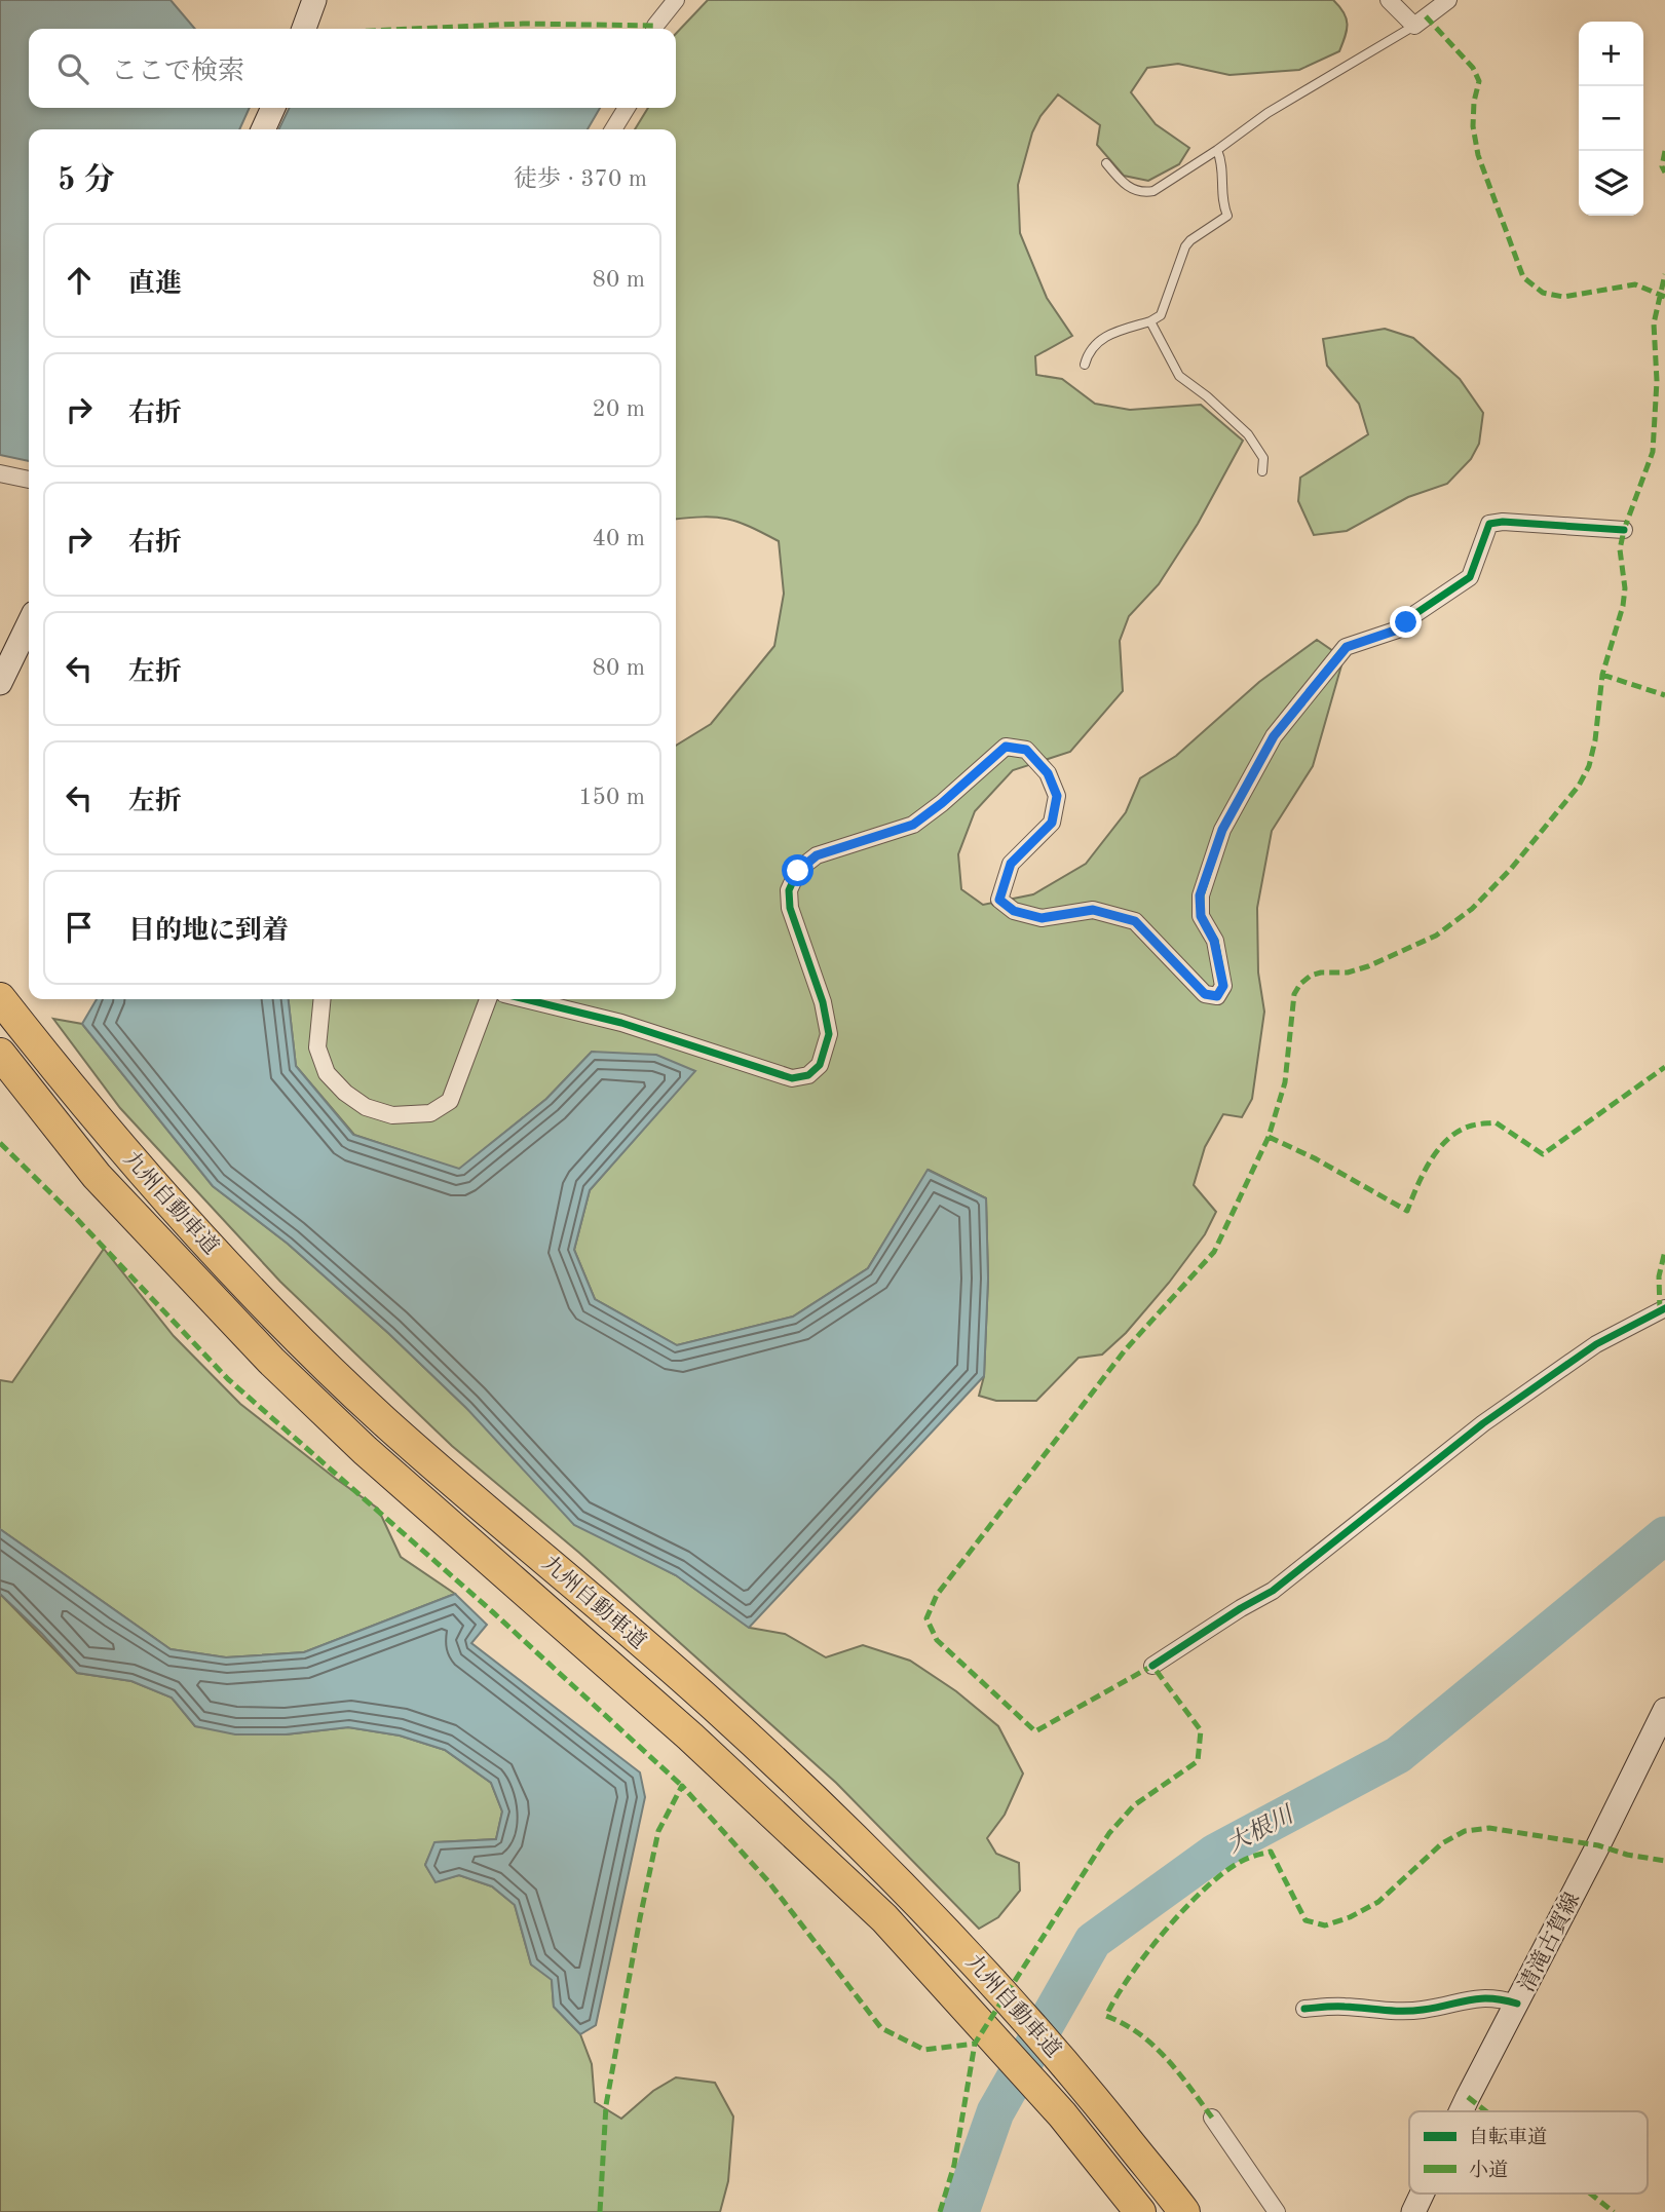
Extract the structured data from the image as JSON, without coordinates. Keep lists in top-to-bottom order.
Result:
{
  "streets": {
    "highway": ["九州自動車道"],
    "main road": ["清滝古賀線"]
  },
  "water": ["大根川"],
  "legend": ["自転車道", "小道"],
  "page": {
    "map_buttons": ["+", "−"],
    "search": "ここで検索",
    "heading": ["5 分", "徒歩 · 370 m"],
    "list": [
      ["直進", "80 m"],
      ["右折", "20 m"],
      ["右折", "40 m"],
      ["左折", "80 m"],
      ["左折", "150 m"],
      "目的地に到着"
    ]
  }
}
